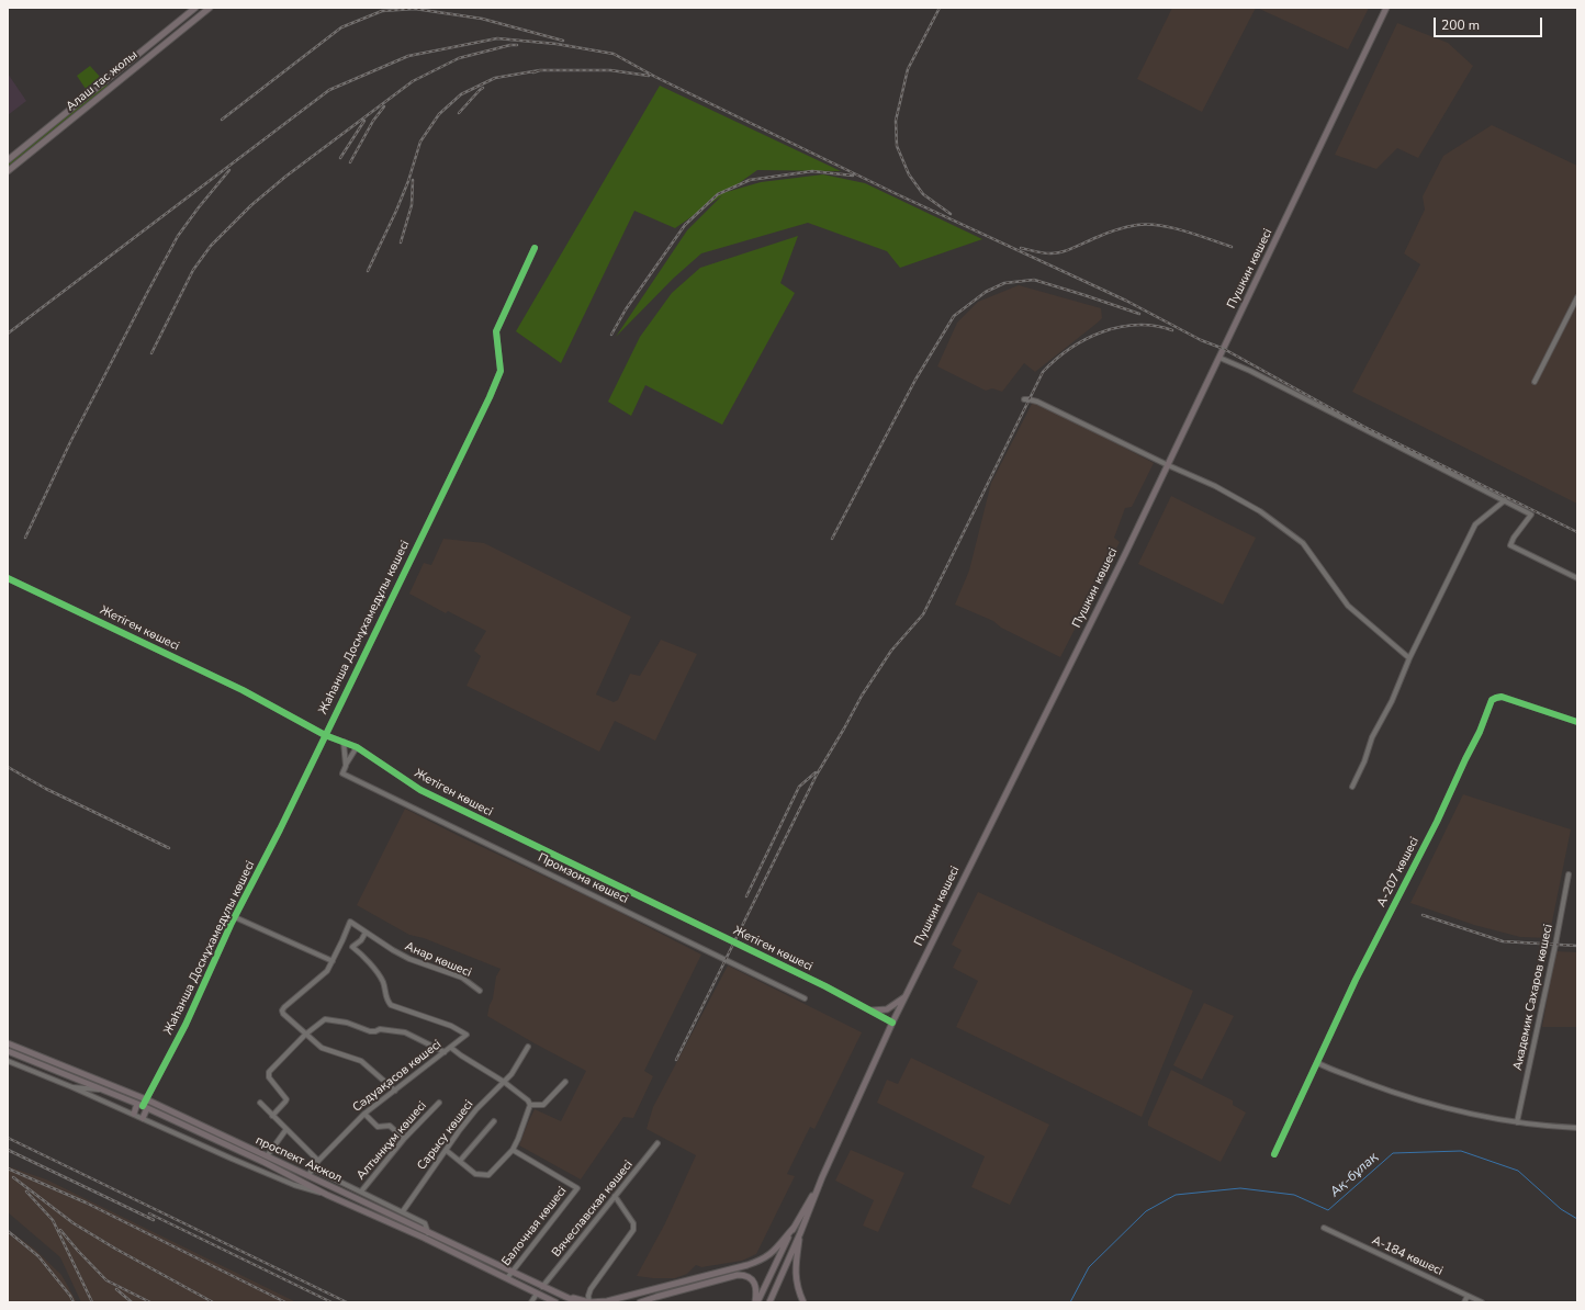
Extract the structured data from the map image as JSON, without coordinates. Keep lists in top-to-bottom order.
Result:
{
  "streets": {
    "main road": ["Алаш тас жолы", "Пушкин көшесі", "проспект Акжол"],
    "street": [
      "Жаһанша Досмұхамедұлы көшесі",
      "Жетіген көшесі",
      "А-207 көшесі",
      "Промзона көшесі",
      "Анар көшесі",
      "Академик Сахаров көшесі",
      "Сәдуақасов көшесі",
      "Сарысу көшесі",
      "Алтынқұм көшесі",
      "Вячеславская көшесі",
      "Балочная көшесі",
      "А-184 көшесі"
    ]
  },
  "crossings": [
    ["Пушкин көшесі", "Жетіген көшесі"],
    ["Жаһанша Досмұхамедұлы көшесі", "Жетіген көшесі"],
    ["Жаһанша Досмұхамедұлы көшесі", "проспект Акжол"],
    ["Сәдуақасов көшесі", "проспект Акжол"],
    ["проспект Акжол", "Вячеславская көшесі"],
    ["проспект Акжол", "Балочная көшесі"]
  ],
  "water": ["Ақ-бұлақ"],
  "scale_bar": "200 m"
}
